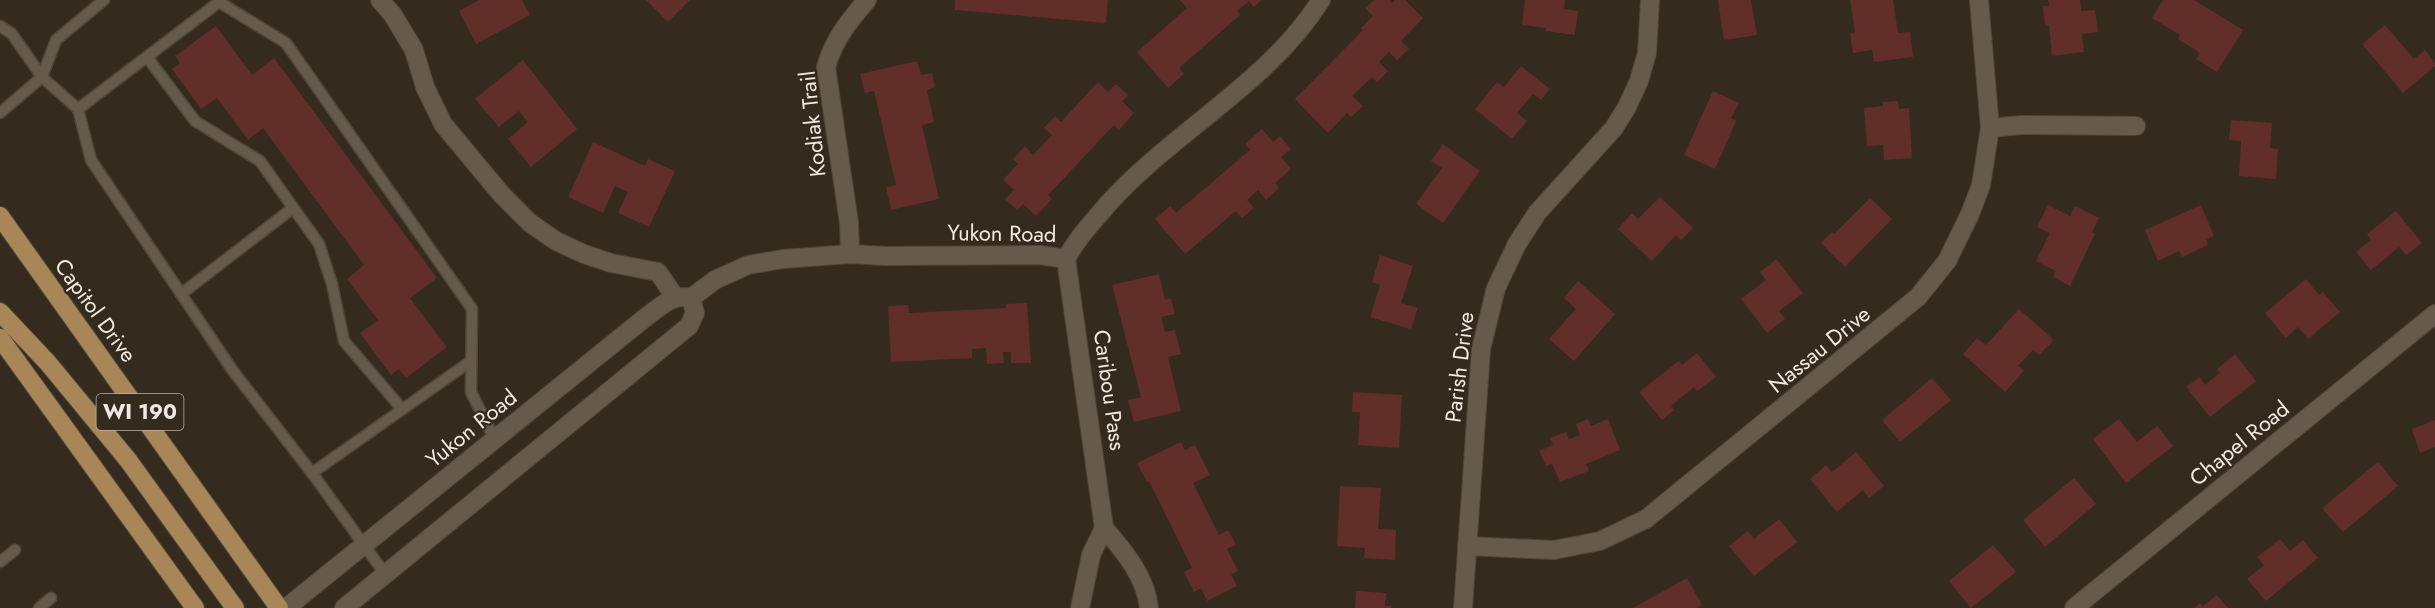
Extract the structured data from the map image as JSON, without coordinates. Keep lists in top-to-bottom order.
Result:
{
  "streets": {
    "main road": ["Capitol Drive", "WI 190"],
    "street": [
      "Kodiak Trail",
      "Yukon Road",
      "Nassau Drive",
      "Parish Drive",
      "Caribou Pass",
      "Chapel Road"
    ]
  },
  "crossings": [
    ["Kodiak Trail", "Yukon Road"],
    ["Yukon Road", "Caribou Pass"],
    ["Nassau Drive", "Parish Drive"]
  ]
}
